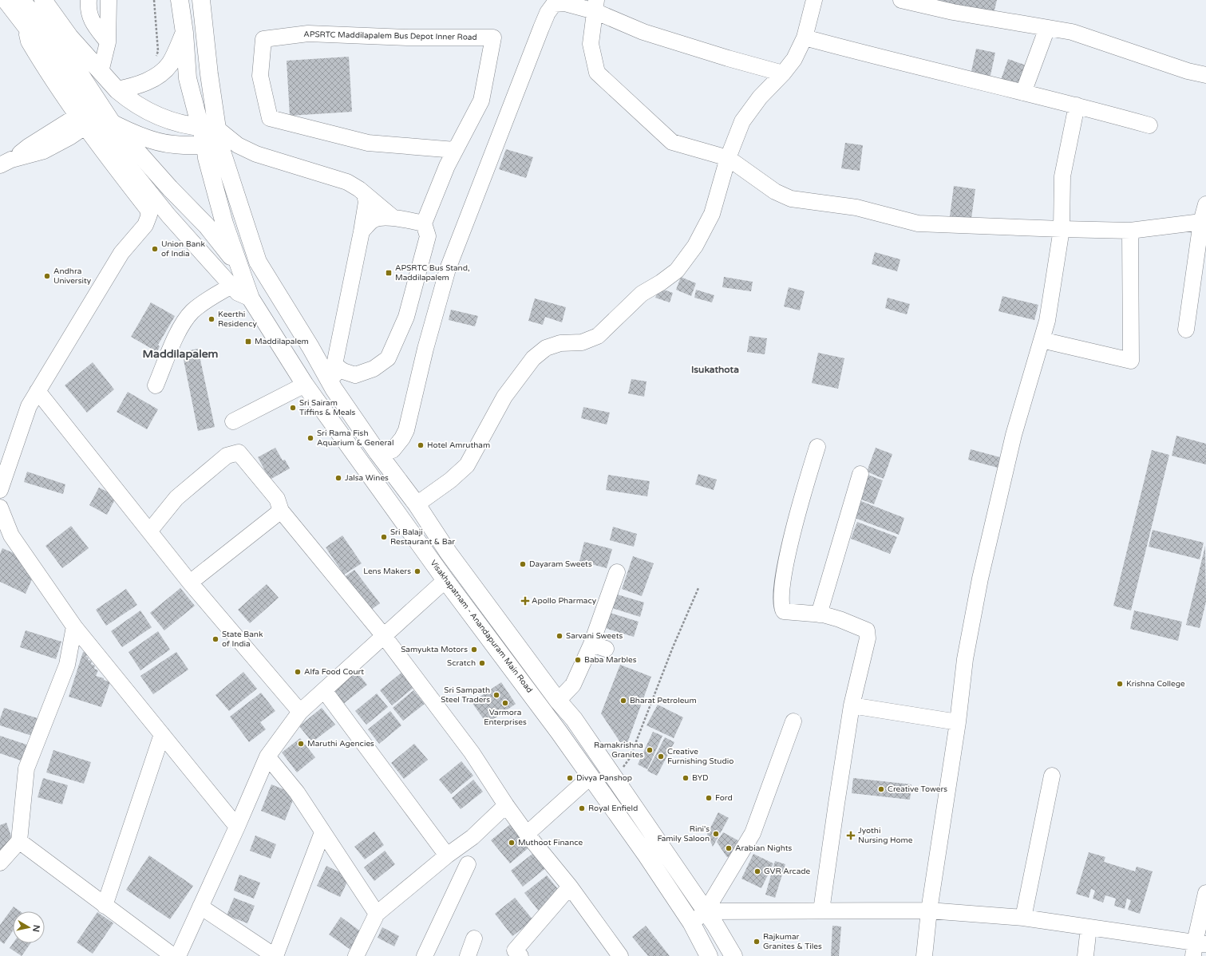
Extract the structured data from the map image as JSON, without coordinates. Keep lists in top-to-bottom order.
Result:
{
  "streets": {
    "main road": ["Visakhapatnam - Anandapuram Main Road"],
    "street": ["APSRTC Maddilapalem Bus Depot Inner Road"]
  },
  "districts": ["Maddilapalem", "Isukathota"],
  "places": {
    "other": [
      "Union Bank of India",
      "Andhra University",
      "Keerthi Residency",
      "Sri Sairam Tiffins & Meals",
      "Sri Rama Fish Aquarium & General",
      "Hotel Amrutham",
      "Jalsa Wines",
      "Sri Balaji Restaurant & Bar",
      "Dayaram Sweets",
      "Lens Makers",
      "Sarvani Sweets",
      "State Bank of India",
      "Samyukta Motors",
      "Baba Marbles",
      "Scratch",
      "Alfa Food Court",
      "Krishna College",
      "Sri Sampath Steel Traders",
      "Bharat Petroleum",
      "Varmora Enterprises",
      "Maruthi Agencies",
      "Ramakrishna Granites",
      "Creative Furnishing Studio",
      "Divya Panshop",
      "BYD",
      "Creative Towers",
      "Ford",
      "Royal Enfield",
      "Rini's Family Saloon",
      "Muthoot Finance",
      "Arabian Nights",
      "GVR Arcade",
      "Rajkumar Granites & Tiles"
    ],
    "transit": ["APSRTC Bus Stand, Maddilapalem", "Maddilapalem"],
    "health": ["Apollo Pharmacy", "Jyothi Nursing Home"]
  },
  "north": "right"
}
